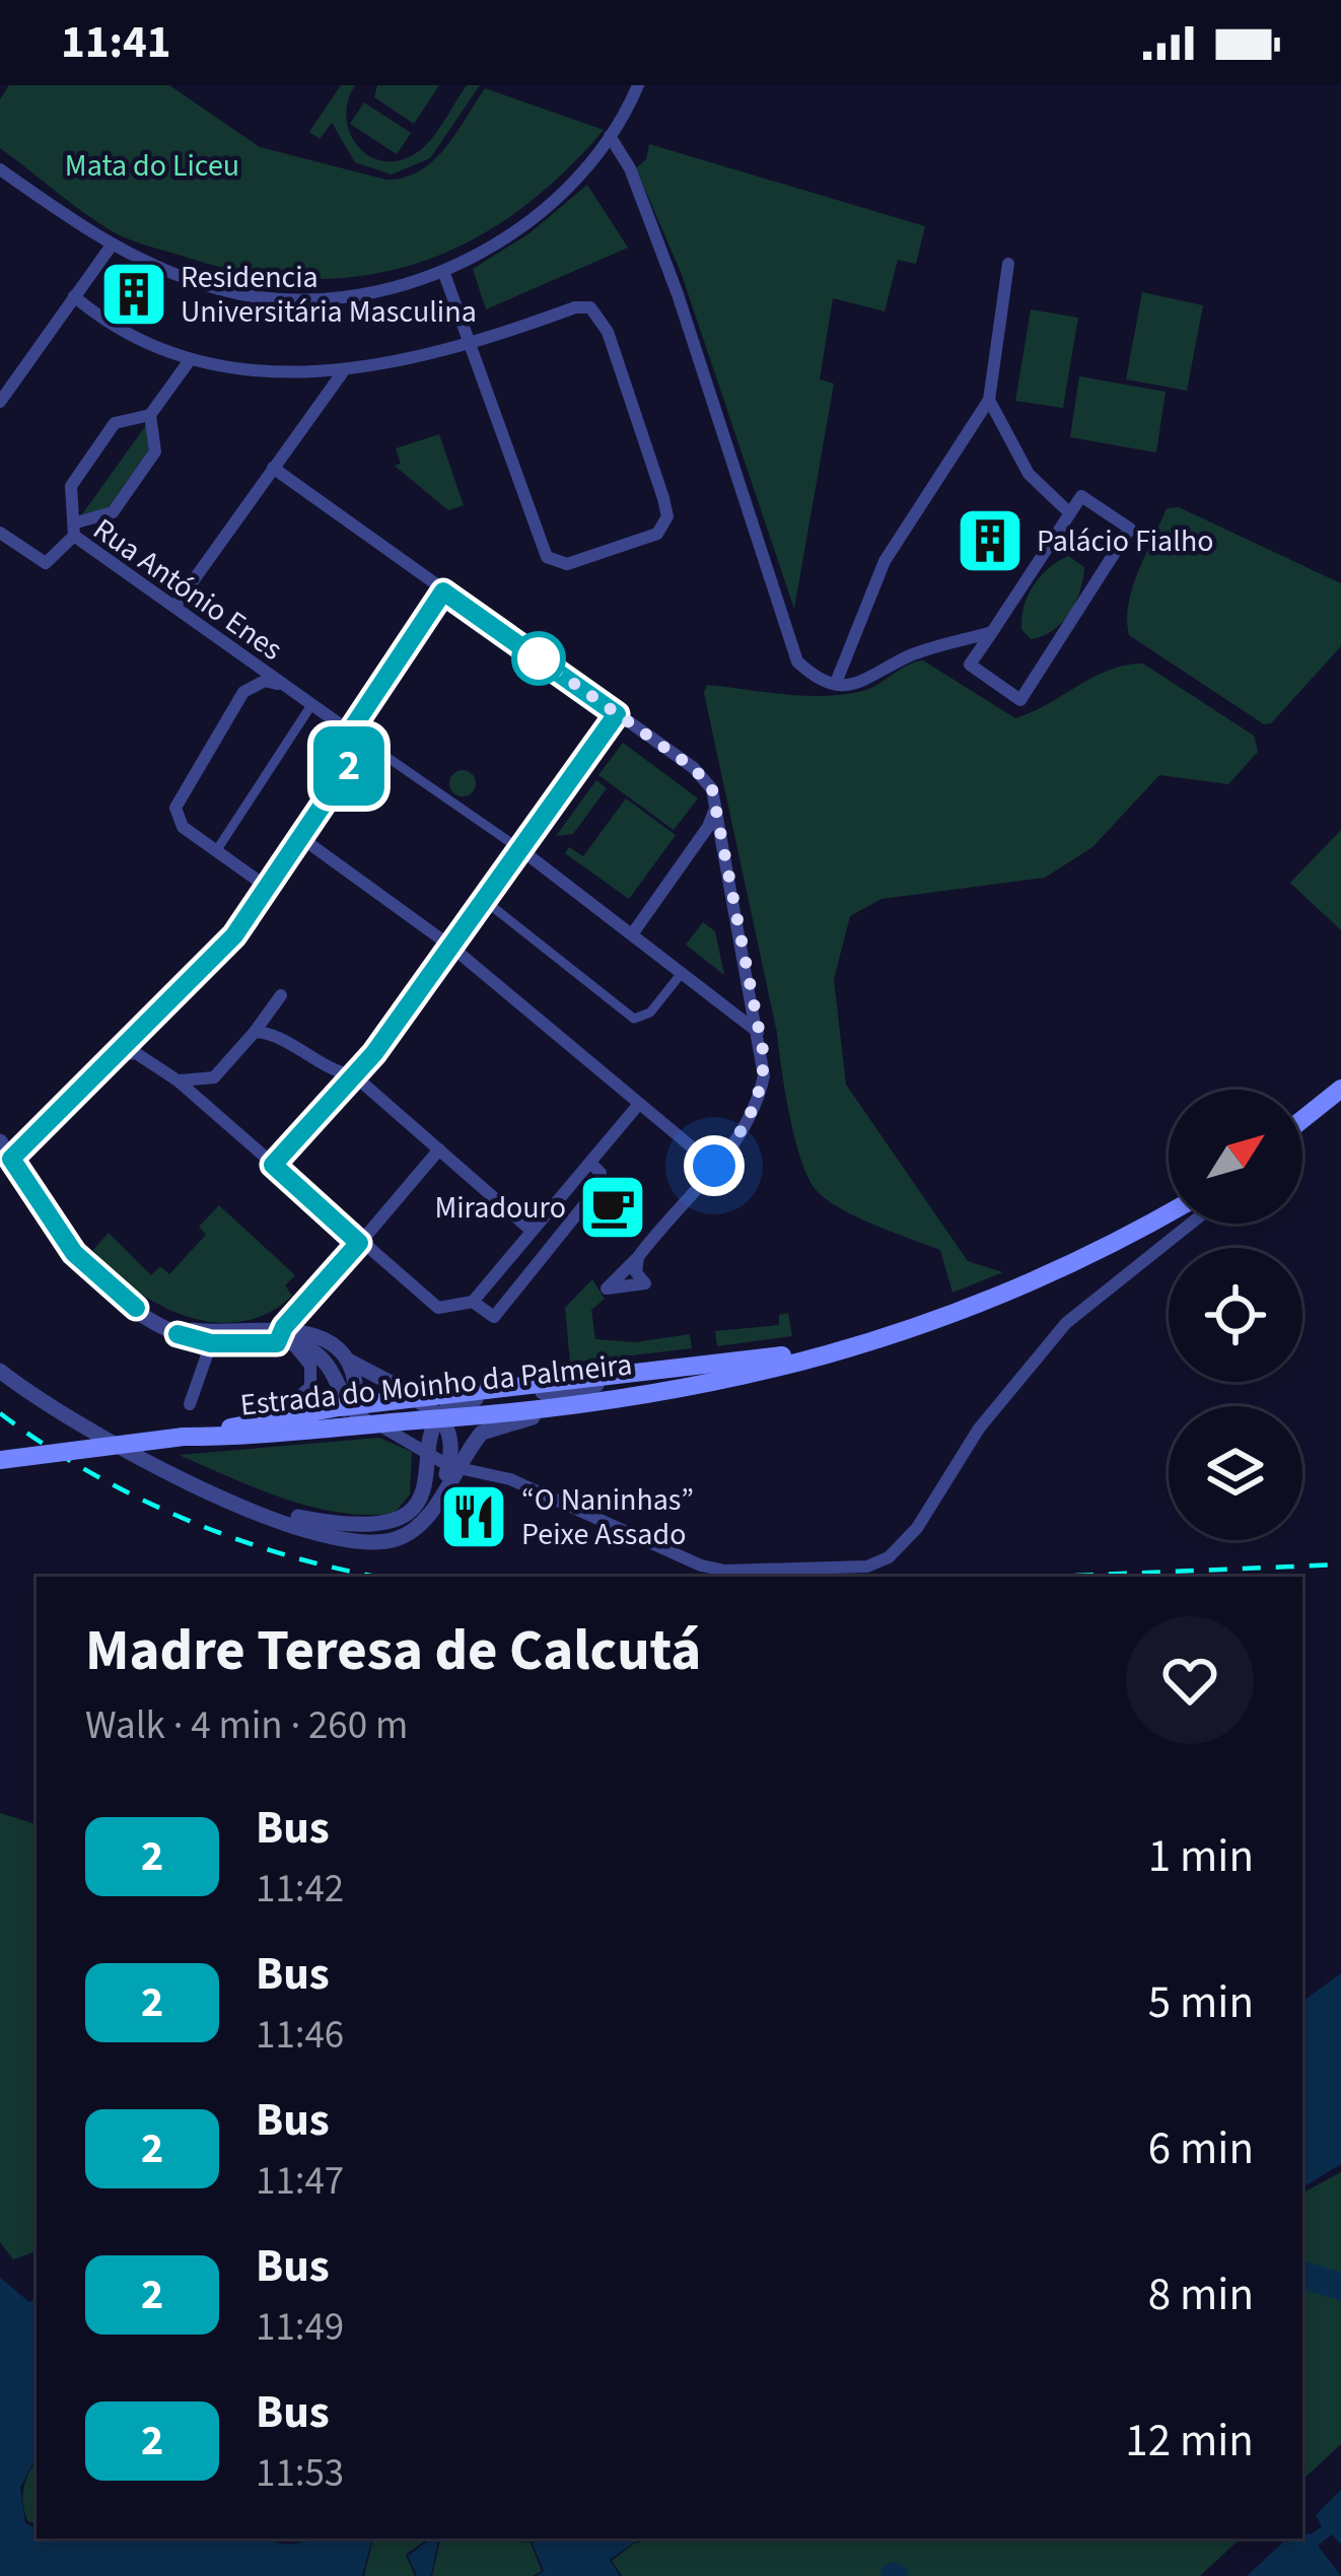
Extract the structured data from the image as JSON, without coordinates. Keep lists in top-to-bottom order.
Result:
{
  "streets": {
    "main road": ["Estrada do Moinho da Palmeira"],
    "street": ["Rua António Enes"]
  },
  "parks": ["Mata do Liceu"],
  "places": {
    "building": ["Residencia Universitária Masculina", "Palácio Fialho"],
    "cafe": ["Miradouro"],
    "restaurant": ["“O Naninhas” Peixe Assado"]
  },
  "lines": ["bus line 2"],
  "north": "top right",
  "page": {
    "status": "11:41",
    "on_map": "2",
    "heading": ["Madre Teresa de Calcutá", "Walk · 4 min · 260 m"],
    "list": [
      {
        "mark": "2",
        "name": "Bus",
        "note": "11:42",
        "value": "1 min"
      },
      {
        "mark": "2",
        "name": "Bus",
        "note": "11:46",
        "value": "5 min"
      },
      {
        "mark": "2",
        "name": "Bus",
        "note": "11:47",
        "value": "6 min"
      },
      {
        "mark": "2",
        "name": "Bus",
        "note": "11:49",
        "value": "8 min"
      },
      {
        "mark": "2",
        "name": "Bus",
        "note": "11:53",
        "value": "12 min"
      }
    ]
  }
}
